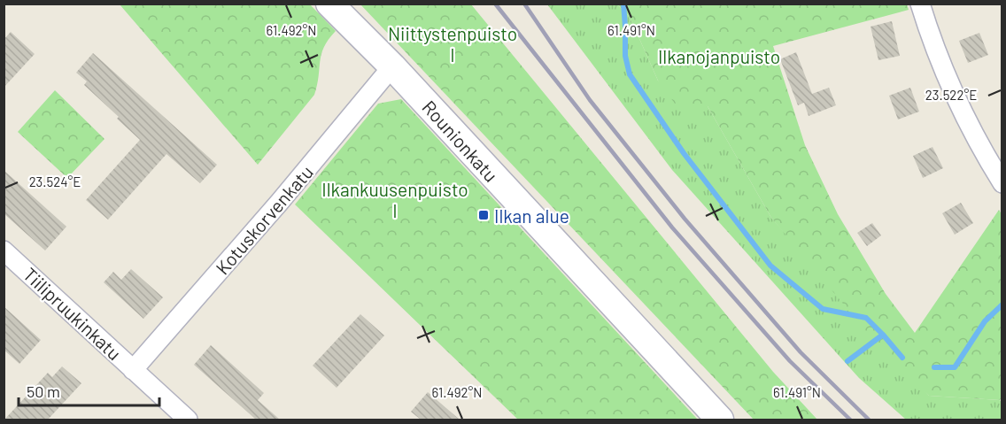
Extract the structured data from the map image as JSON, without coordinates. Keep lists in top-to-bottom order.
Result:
{
  "streets": {
    "main road": ["Rounionkatu"],
    "street": ["Kotuskorvenkatu", "Tiilipruukinkatu"]
  },
  "crossings": [
    ["Rounionkatu", "Kotuskorvenkatu"],
    ["Kotuskorvenkatu", "Tiilipruukinkatu"]
  ],
  "parks": ["Niittystenpuisto I", "Ilkanojanpuisto", "Ilkankuusenpuisto I"],
  "places": {
    "transit": ["Ilkan alue"]
  },
  "scale_bar": "50 m",
  "coordinates": [
    "61.492°N",
    "61.491°N",
    "23.522°E",
    "23.524°E"
  ]
}
